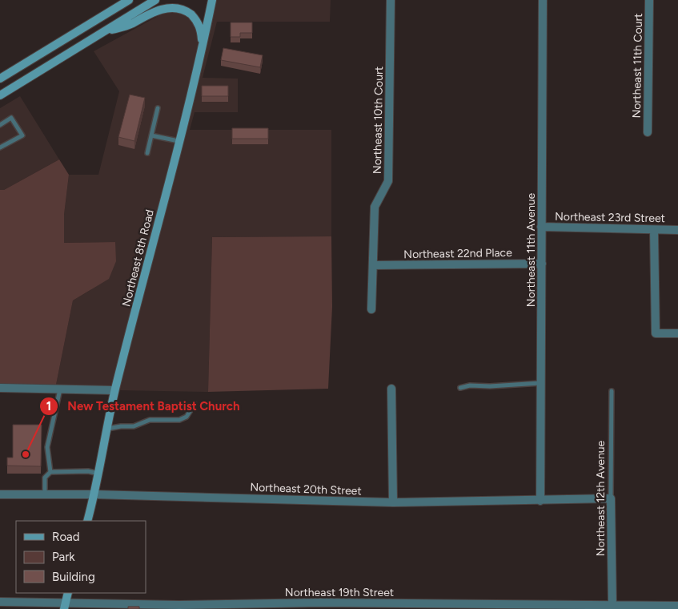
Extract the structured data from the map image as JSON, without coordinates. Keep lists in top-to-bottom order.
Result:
{
  "streets": {
    "main road": ["Northeast 8th Road"],
    "street": [
      "Northeast 11th Court",
      "Northeast 10th Court",
      "Northeast 23rd Street",
      "Northeast 11th Avenue",
      "Northeast 22nd Place",
      "Northeast 20th Street",
      "Northeast 12th Avenue",
      "Northeast 19th Street"
    ]
  },
  "crossings": [
    ["Northeast 10th Court", "Northeast 22nd Place"],
    ["Northeast 23rd Street", "Northeast 11th Avenue"],
    ["Northeast 11th Avenue", "Northeast 22nd Place"],
    ["Northeast 11th Avenue", "Northeast 20th Street"],
    ["Northeast 8th Road", "Northeast 20th Street"],
    ["Northeast 20th Street", "Northeast 12th Avenue"],
    ["Northeast 12th Avenue", "Northeast 19th Street"]
  ],
  "places": ["New Testament Baptist Church"],
  "legend": ["Road", "Park", "Building"]
}
